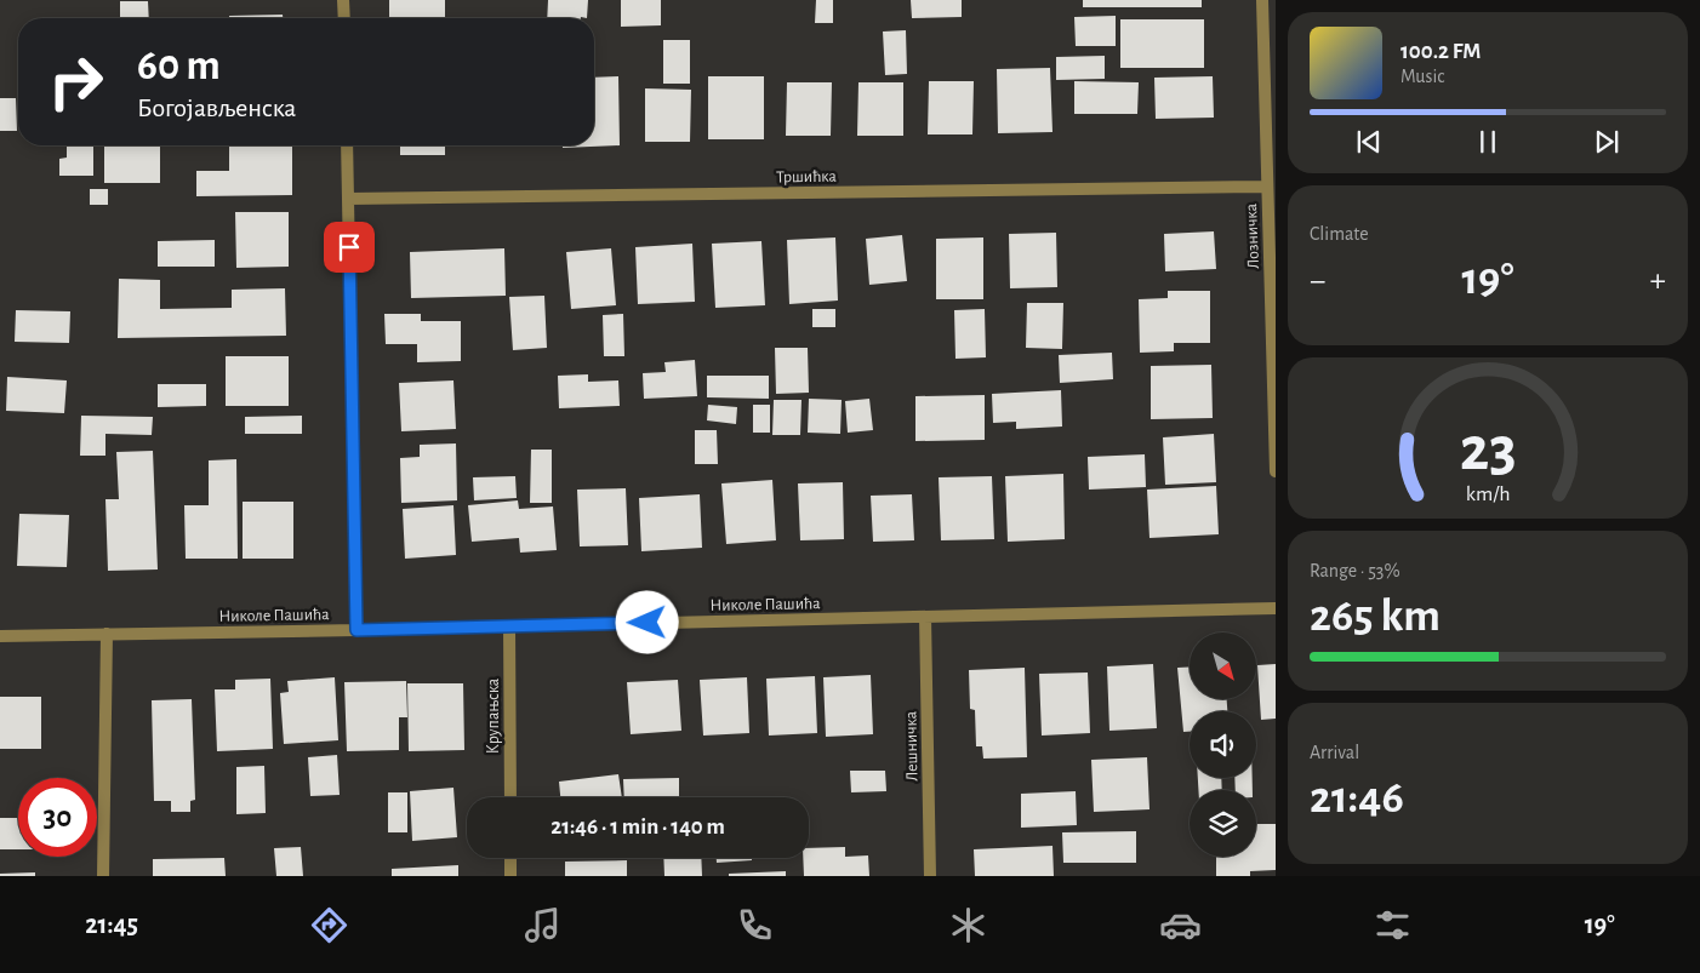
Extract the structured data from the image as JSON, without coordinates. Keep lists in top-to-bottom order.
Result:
{
  "streets": {
    "street": [
      "Тршићка",
      "Лозничка",
      "Николе Пашића",
      "Крупањска",
      "Лешничка"
    ]
  },
  "crossings": [
    ["Тршићка", "Лозничка"],
    ["Николе Пашића", "Крупањска"],
    ["Николе Пашића", "Лешничка"]
  ],
  "north": "bottom right",
  "page": {
    "turn": ["60 m", "Богојављенска"],
    "song": ["100.2 FM", "Music"],
    "tile": [
      "Climate",
      ["Range · 53%", "265 km"],
      ["Arrival", "21:46"]
    ],
    "heat": ["−", "19°", "+"],
    "limit": "30",
    "trip": "21:46 · 1 min · 140 m",
    "tabs": ["21:45", "19°"],
    "gauge": ["23", "km/h"]
  }
}
